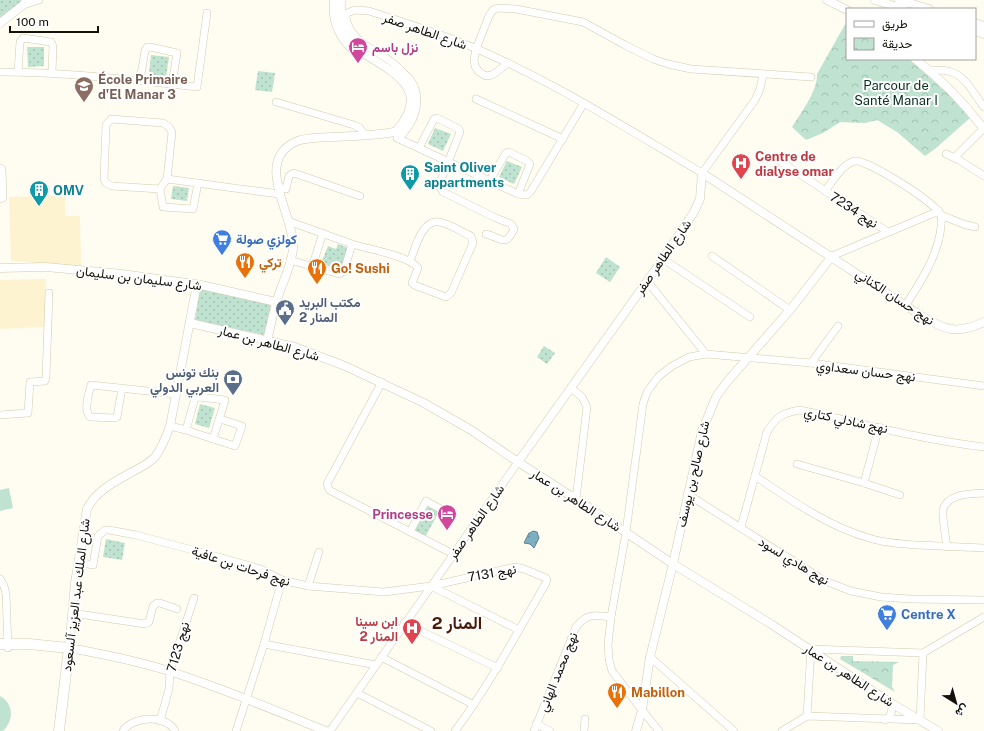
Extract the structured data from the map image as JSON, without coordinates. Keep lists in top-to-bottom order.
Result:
{
  "streets": {
    "main road": ["شارع الملك عبد العزيز آلسعود"],
    "street": [
      "شارع الطاهر صفر",
      "نهج 7234",
      "شارع سليمان بن سليمان",
      "نهج حسان الكناني",
      "شارع الطاهر بن عمار",
      "نهج حسان سعداوي",
      "نهج شادلي كتاري",
      "شارع صالح بن يوسف",
      "نهج هادي لسود",
      "نهج فرحات بن عافية",
      "نهج 7131",
      "نهج 7123",
      "نهج محمد الهاني"
    ]
  },
  "crossings": [
    ["شارع الطاهر صفر", "نهج حسان الكناني"],
    ["شارع الطاهر صفر", "شارع الطاهر بن عمار"],
    ["شارع الطاهر صفر", "نهج فرحات بن عافية"],
    ["شارع الطاهر صفر", "نهج 7131"],
    ["شارع سليمان بن سليمان", "شارع الملك عبد العزيز آلسعود"],
    ["نهج حسان الكناني", "شارع صالح بن يوسف"],
    ["شارع الطاهر بن عمار", "نهج حسان سعداوي"],
    ["شارع الطاهر بن عمار", "شارع صالح بن يوسف"],
    ["شارع الطاهر بن عمار", "شارع الملك عبد العزيز آلسعود"],
    ["نهج حسان سعداوي", "شارع صالح بن يوسف"],
    ["نهج حسان سعداوي", "نهج محمد الهاني"],
    ["نهج شادلي كتاري", "نهج هادي لسود"],
    ["شارع صالح بن يوسف", "نهج هادي لسود"],
    ["نهج فرحات بن عافية", "نهج 7131"],
    ["نهج فرحات بن عافية", "شارع الملك عبد العزيز آلسعود"]
  ],
  "districts": ["المنار 2"],
  "parks": ["Parcour de Santé Manar I"],
  "places": {
    "hotel": ["نزل باسم", "Princesse"],
    "school or university": ["École Primaire d'El Manar 3"],
    "hospital": ["Centre de dialyse omar", "ابن سينا المنار 2"],
    "building": ["Saint Oliver appartments", "OMV"],
    "supermarket": ["كولزي صولة", "Centre X"],
    "restaurant": ["تركي", "Go! Sushi", "Mabillon"],
    "public building": ["مكتب البريد المنار 2"],
    "bank": ["بنك تونس العربي الدولي"]
  },
  "legend": ["طريق", "حديقة"],
  "scale_bar": "100 m",
  "north": "bottom right"
}
